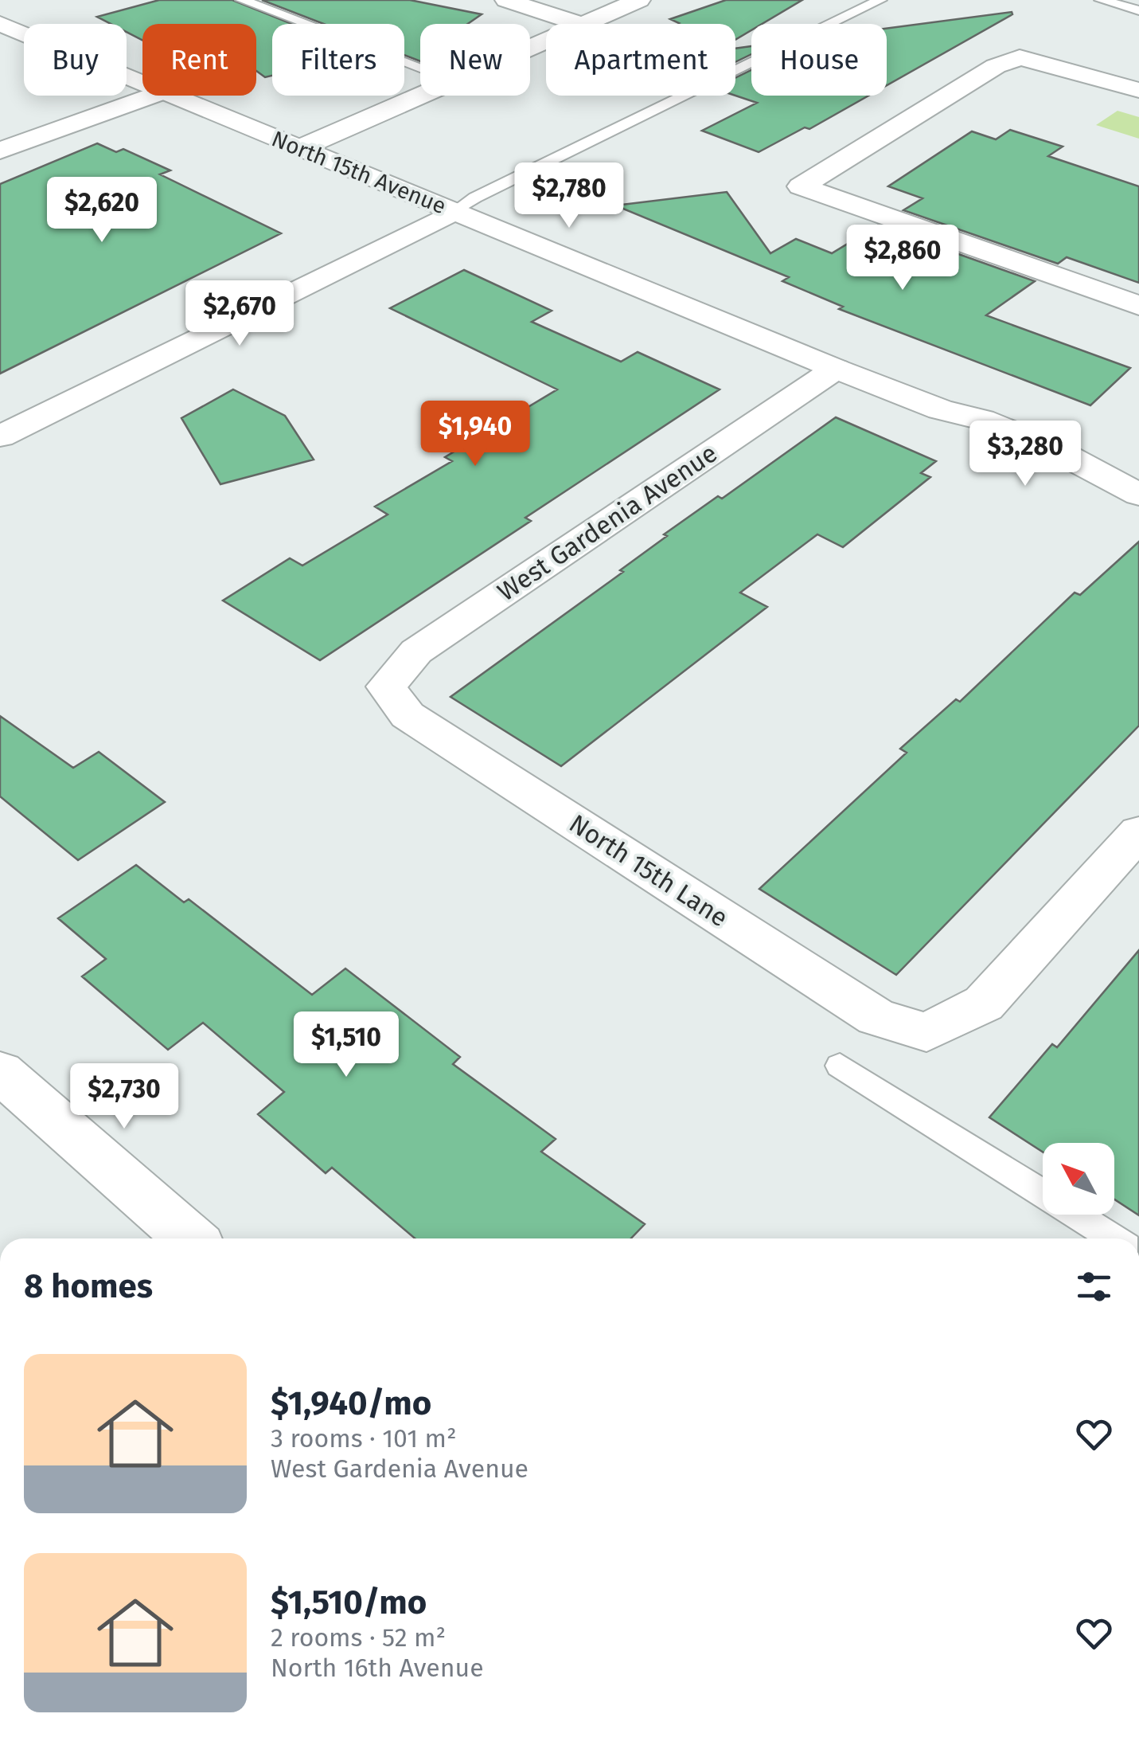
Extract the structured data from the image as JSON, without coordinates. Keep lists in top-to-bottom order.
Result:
{
  "streets": {
    "street": ["North 15th Avenue", "West Gardenia Avenue", "North 15th Lane"]
  },
  "crossings": [
    ["North 15th Avenue", "West Gardenia Avenue"],
    ["West Gardenia Avenue", "North 15th Lane"]
  ],
  "north": "top left",
  "page": {
    "chip": [
      "Buy",
      "Rent",
      "Filters",
      "New",
      "Apartment",
      "House"
    ],
    "price": [
      "$2,780",
      "$2,620",
      "$2,860",
      "$2,670",
      "$1,940",
      "$3,280",
      "$1,510",
      "$2,730"
    ],
    "heading": "8 homes",
    "list": [
      {
        "name": "$1,940/mo",
        "note": "3 rooms · 101 m² · West Gardenia Avenue"
      },
      {
        "name": "$1,510/mo",
        "note": "2 rooms · 52 m² · North 16th Avenue"
      }
    ]
  }
}
